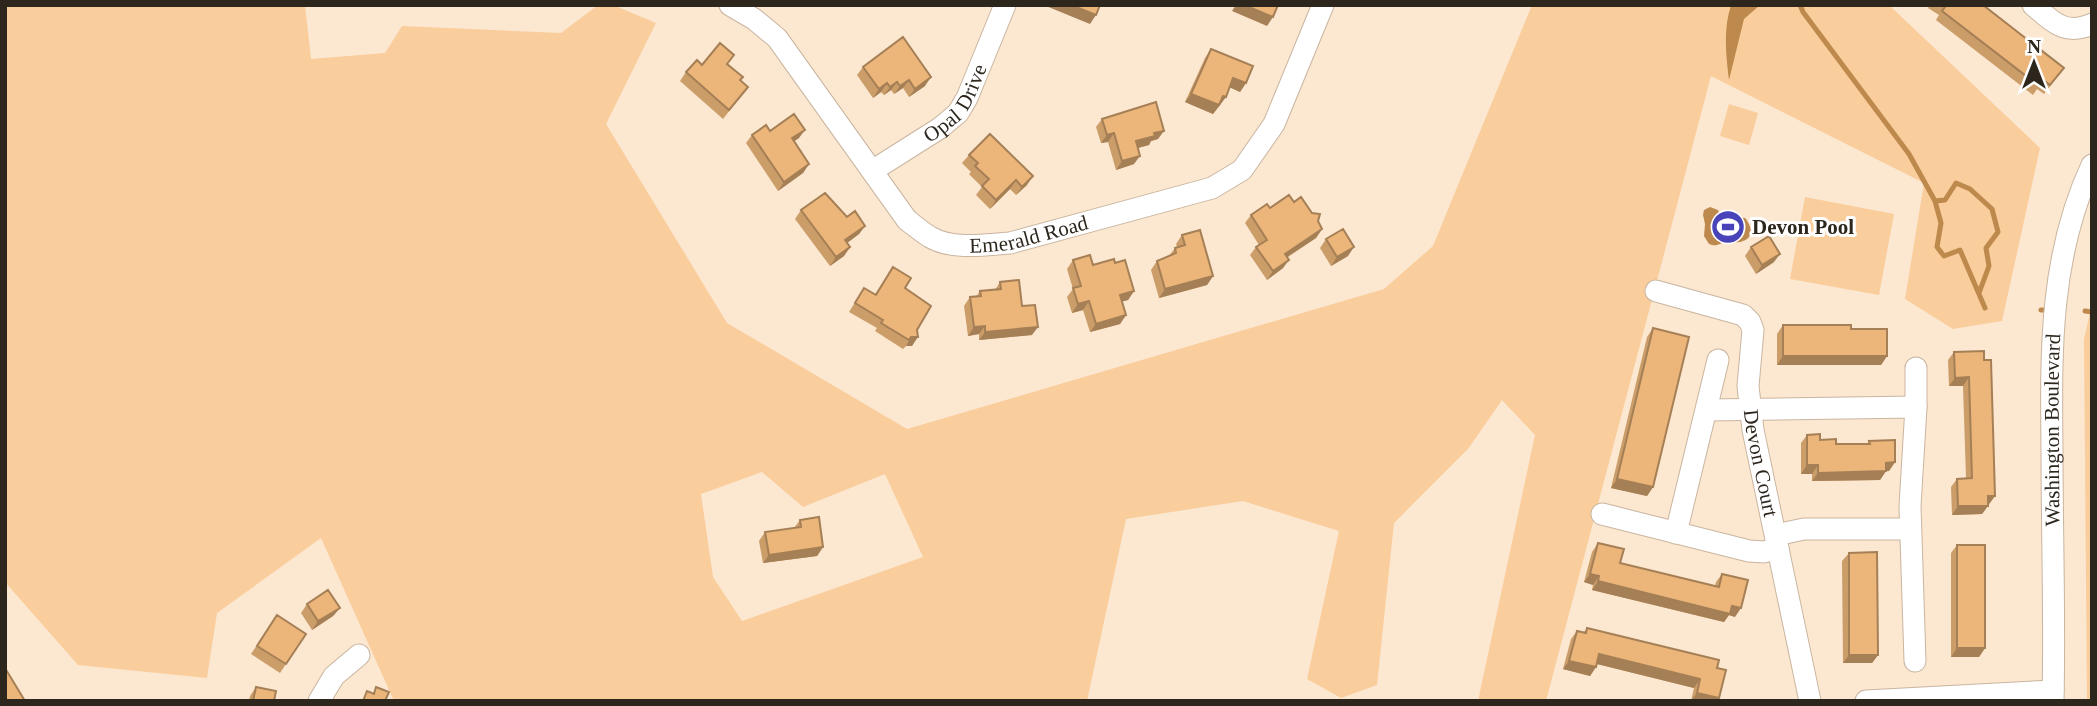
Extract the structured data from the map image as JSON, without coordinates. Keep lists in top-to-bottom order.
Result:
{
  "streets": {
    "street": [
      "Opal Drive",
      "Emerald Road",
      "Washington Boulevard",
      "Devon Court"
    ]
  },
  "crossings": [
    ["Opal Drive", "Emerald Road"]
  ],
  "places": {
    "sports": ["Devon Pool"]
  },
  "north": "top"
}
